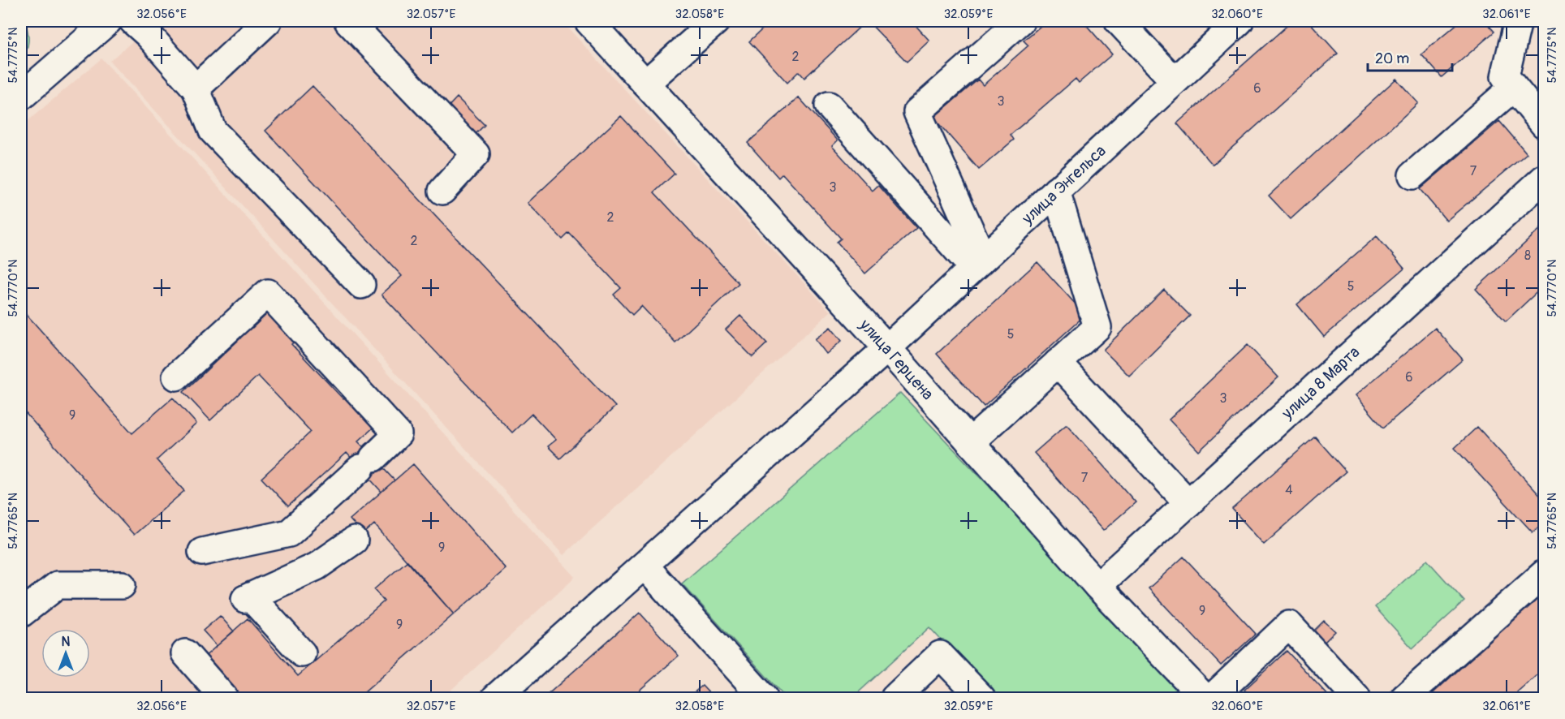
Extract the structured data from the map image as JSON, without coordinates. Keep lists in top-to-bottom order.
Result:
{
  "streets": {
    "street": ["улица Энгельса", "улица Герцена", "улица 8 Марта"]
  },
  "crossings": [
    ["улица Энгельса", "улица Герцена"],
    ["улица Герцена", "улица 8 Марта"]
  ],
  "house_numbers": [
    "2",
    "6",
    "3",
    "7",
    "3",
    "2",
    "2",
    "8",
    "5",
    "5",
    "6",
    "3",
    "9",
    "7",
    "4",
    "9",
    "9",
    "9"
  ],
  "scale_bar": "20 m",
  "north": "top",
  "coordinates": [
    "32.056°E",
    "32.057°E",
    "32.058°E",
    "32.059°E",
    "32.060°E",
    "32.061°E",
    "54.7775°N",
    "54.7770°N",
    "54.7765°N"
  ]
}
